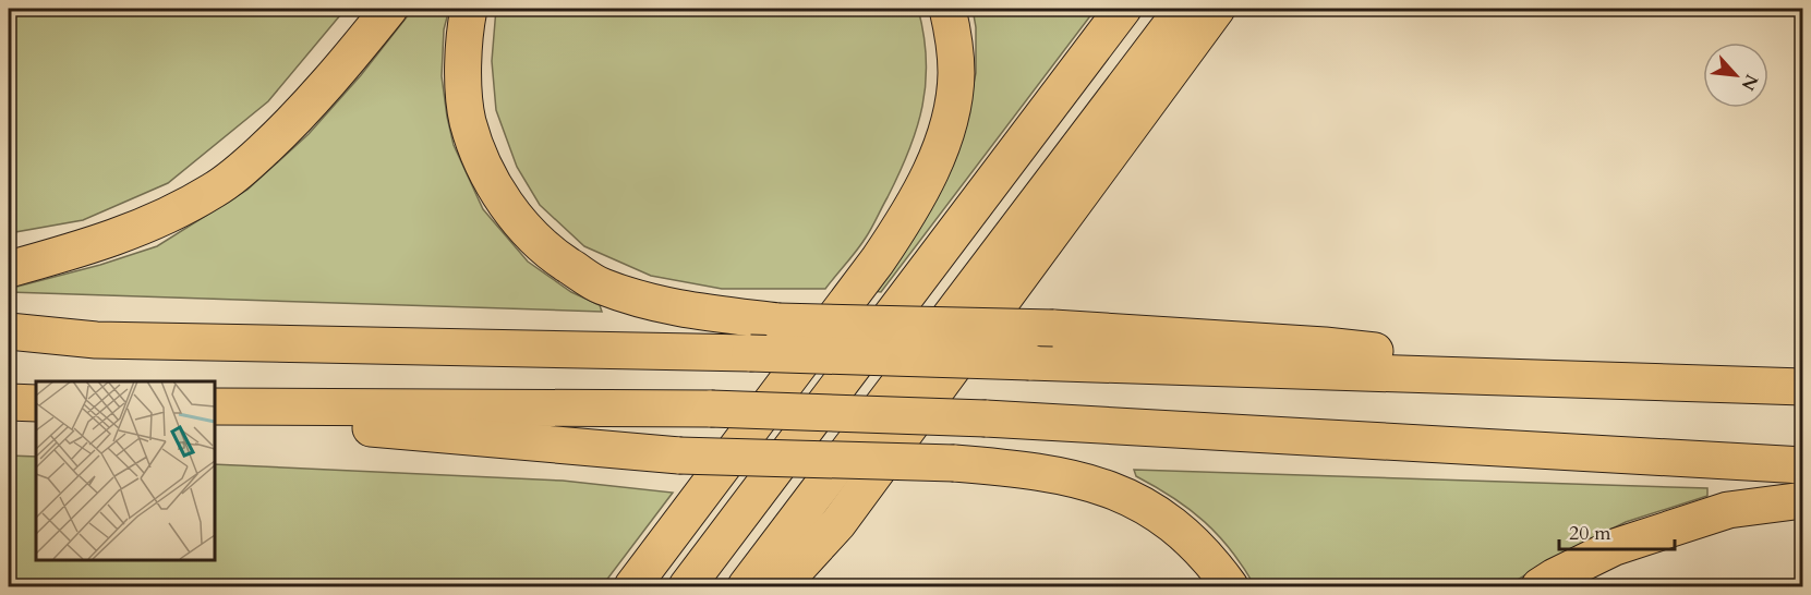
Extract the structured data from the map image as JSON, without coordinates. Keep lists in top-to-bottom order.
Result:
{
  "scale_bar": "20 m",
  "north": "bottom right"
}
